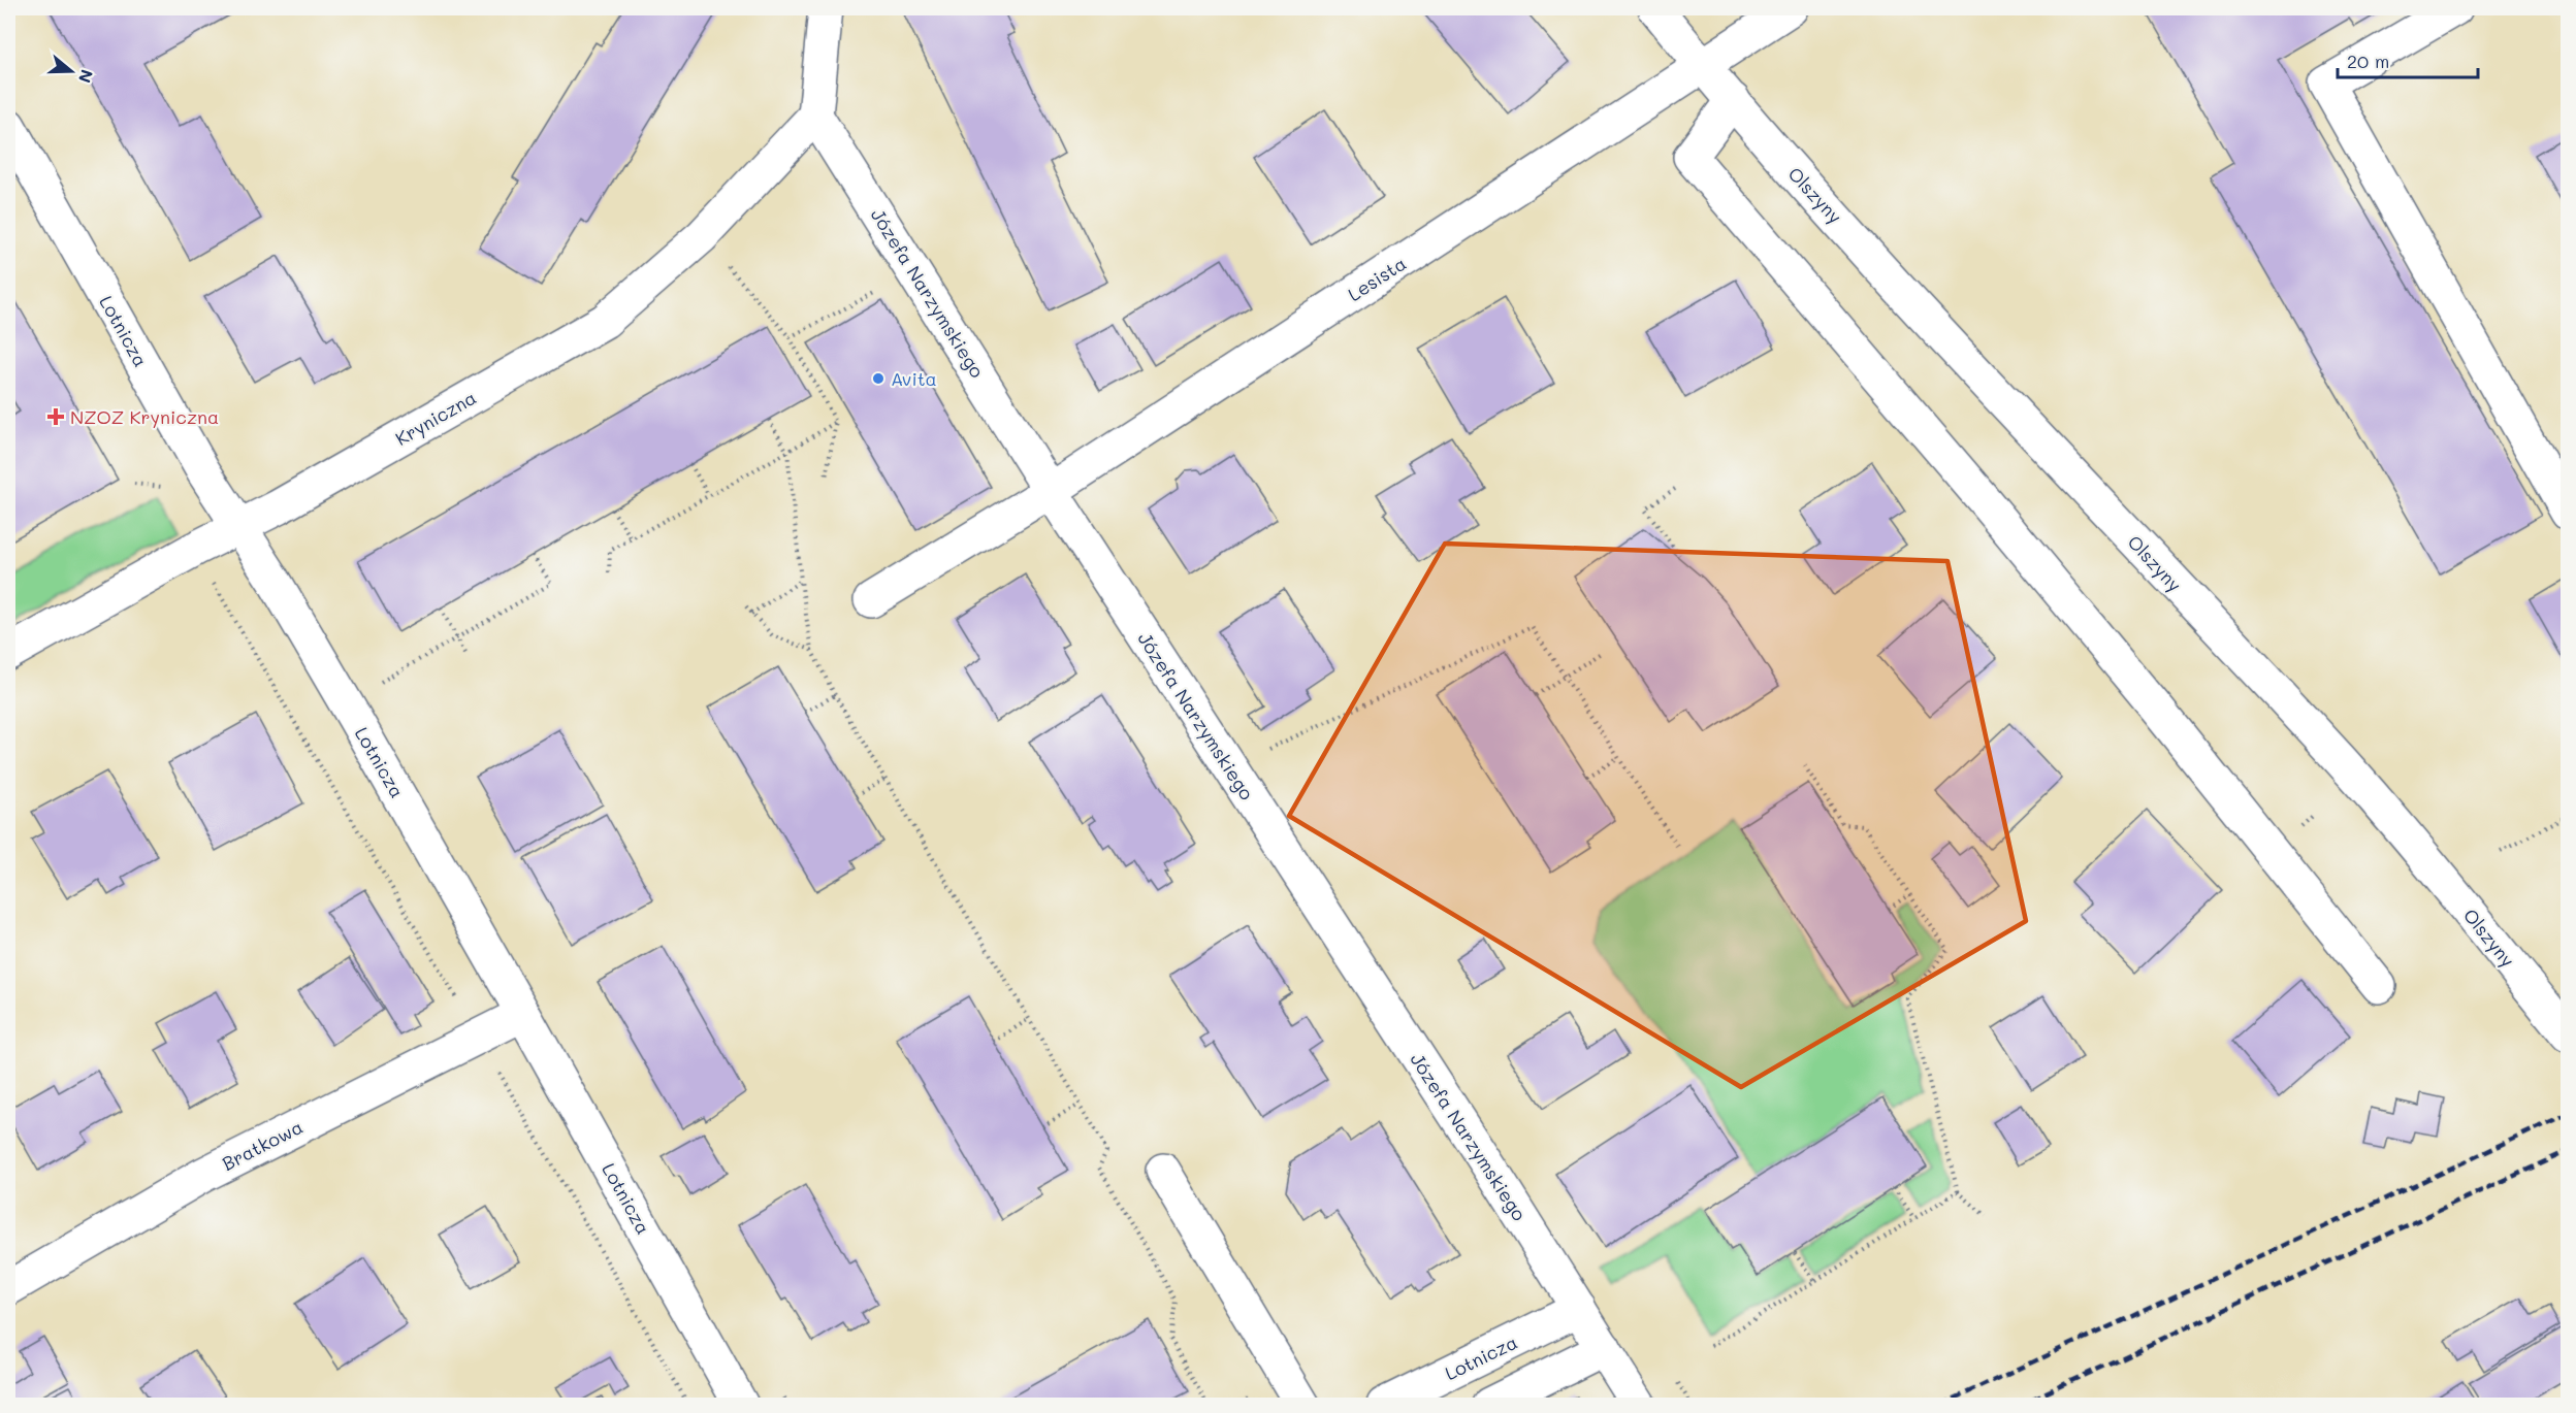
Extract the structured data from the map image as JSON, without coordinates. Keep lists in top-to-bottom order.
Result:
{
  "streets": {
    "street": [
      "Olszyny",
      "Lesista",
      "Józefa Narzymskiego",
      "Lotnicza",
      "Kryniczna",
      "Bratkowa"
    ]
  },
  "crossings": [
    ["Olszyny", "Lesista"],
    ["Lesista", "Józefa Narzymskiego"],
    ["Józefa Narzymskiego", "Lotnicza"],
    ["Józefa Narzymskiego", "Kryniczna"],
    ["Lotnicza", "Kryniczna"],
    ["Lotnicza", "Bratkowa"]
  ],
  "places": {
    "other": ["Avita"],
    "health": ["NZOZ Kryniczna"]
  },
  "scale_bar": "20 m",
  "north": "right"
}
